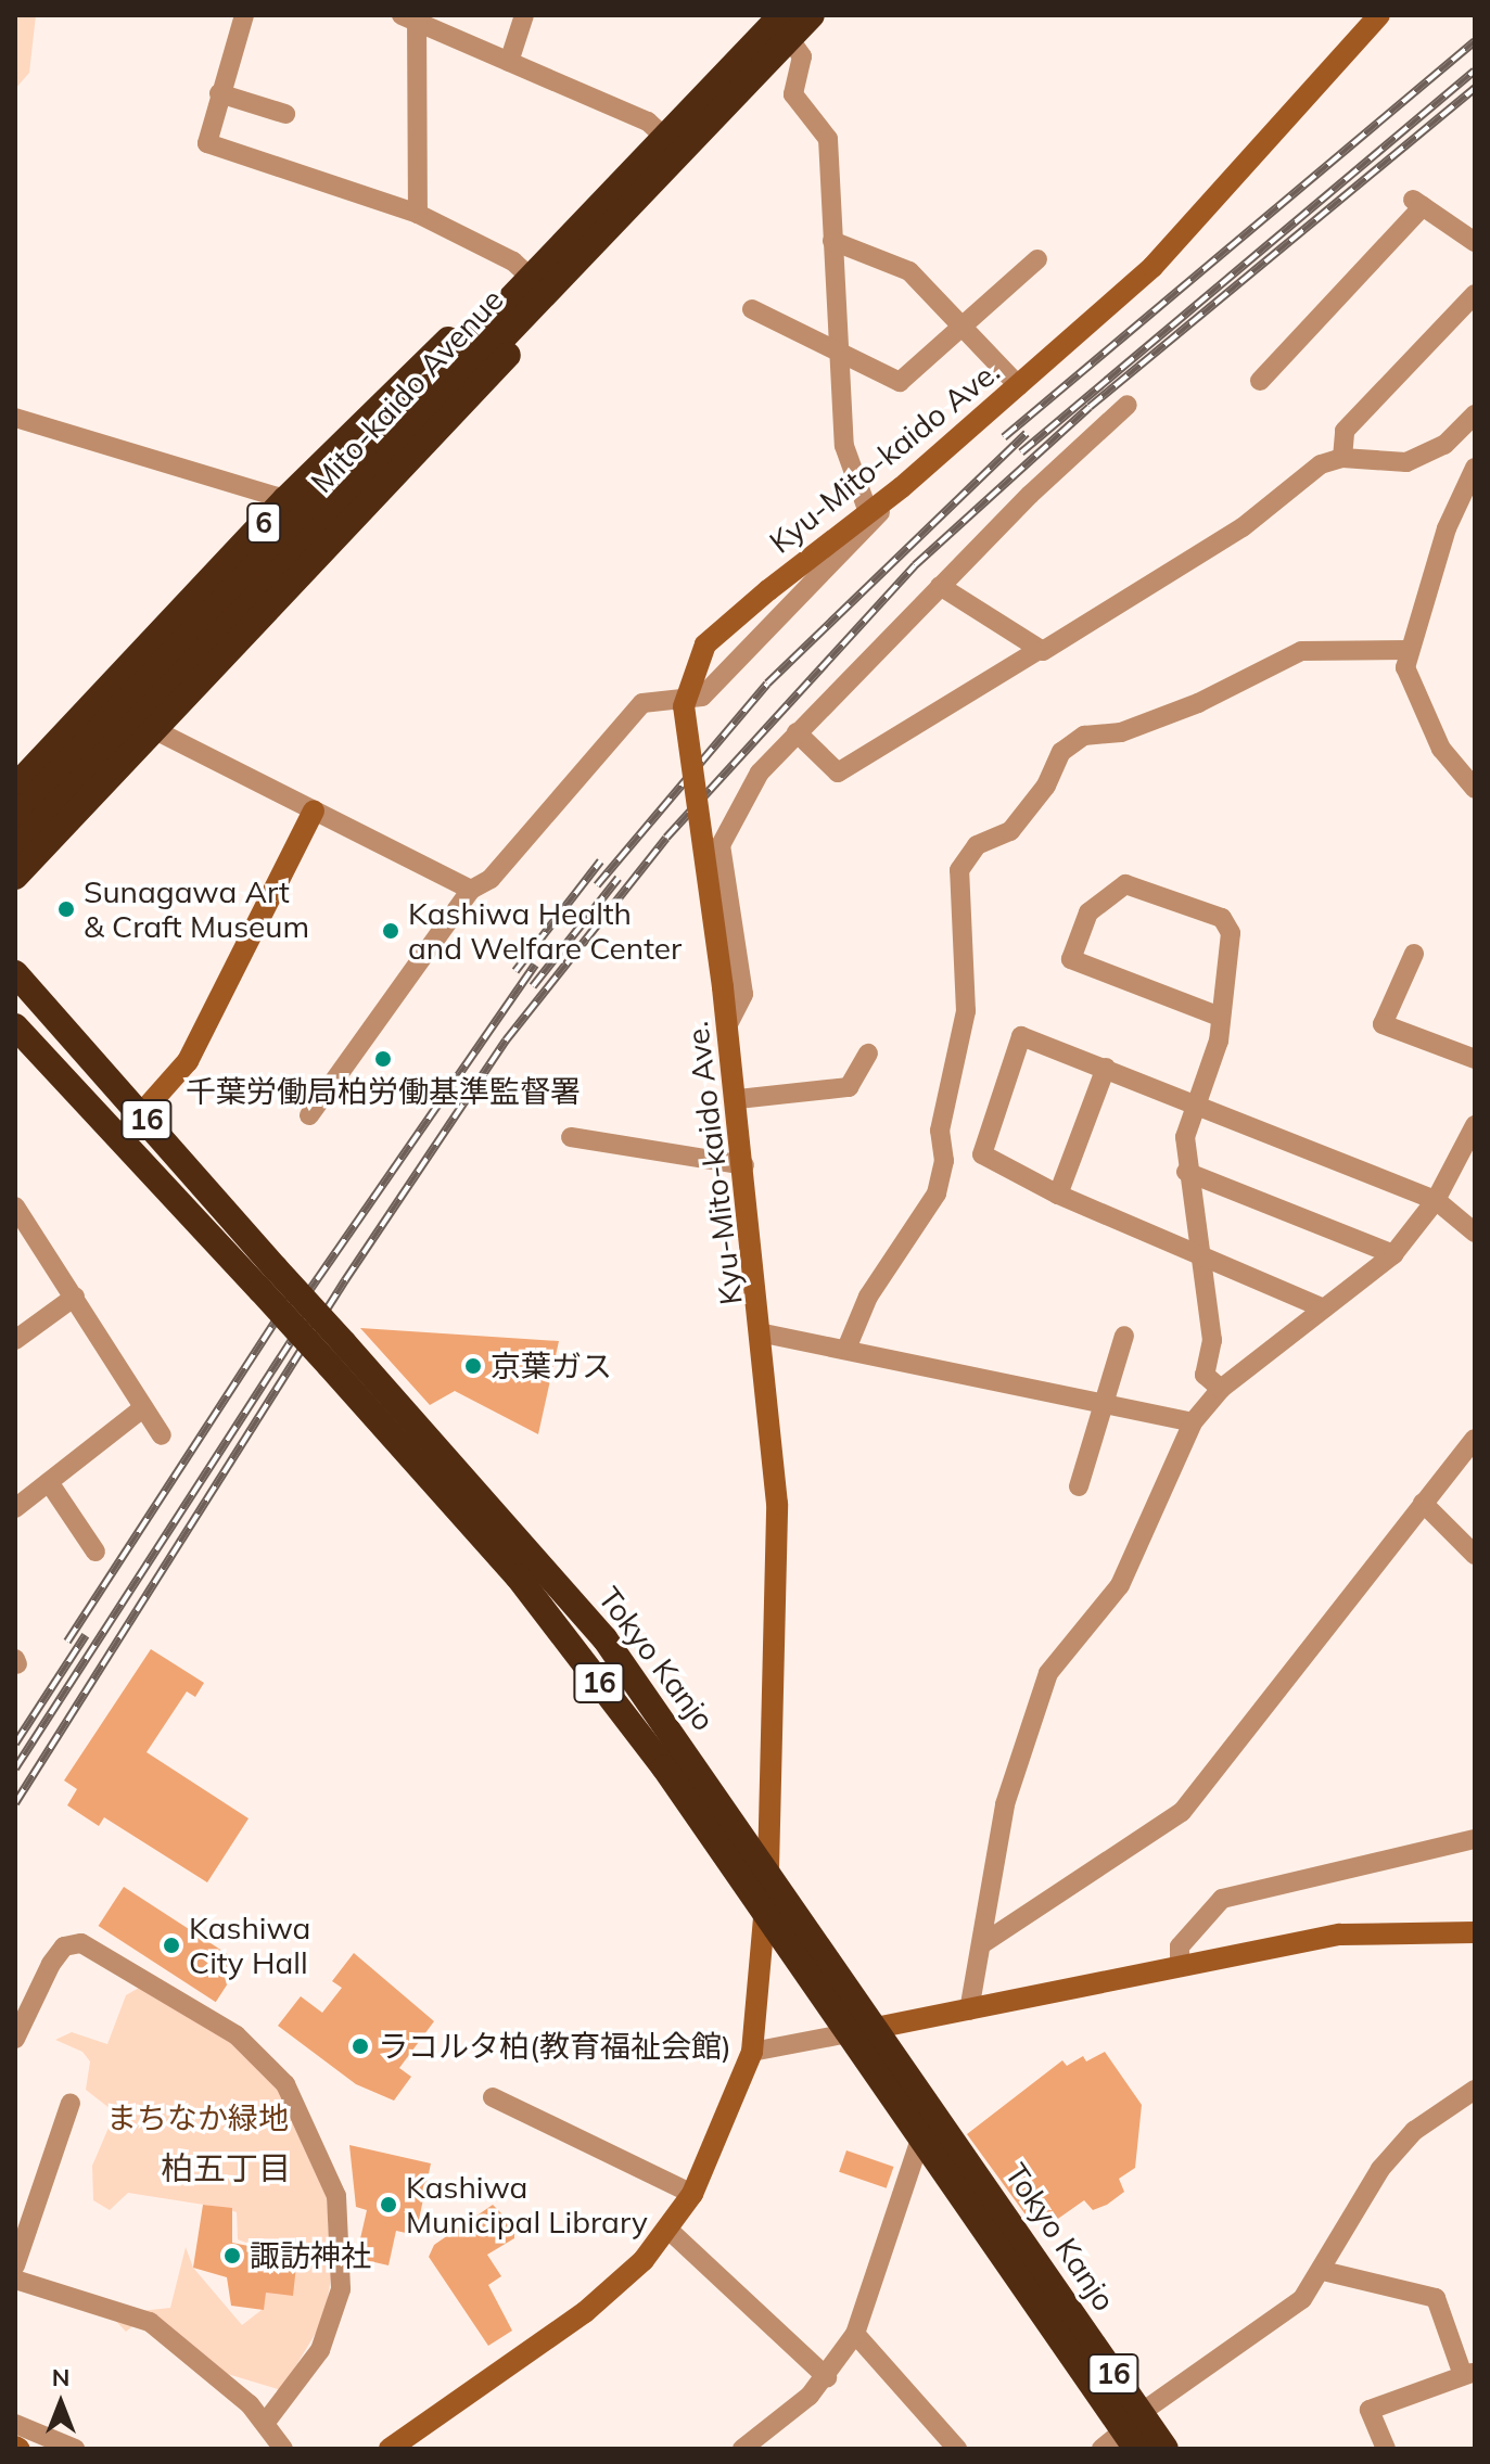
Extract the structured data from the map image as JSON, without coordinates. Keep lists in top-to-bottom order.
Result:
{
  "streets": {
    "highway": [
      "Mito-kaido Avenue",
      "6",
      "16",
      "Tokyo Kanjo"
    ],
    "street": ["Kyu-Mito-kaido Ave."]
  },
  "crossings": [
    ["Mito-kaido Avenue", "6"],
    ["Kyu-Mito-kaido Ave.", "Tokyo Kanjo"]
  ],
  "districts": ["柏五丁目"],
  "parks": ["まちなか緑地"],
  "places": [
    "Sunagawa Art & Craft Museum",
    "Kashiwa Health and Welfare Center",
    "千葉労働局柏労働基準監督署",
    "京葉ガス",
    "Kashiwa City Hall",
    "ラコルタ柏(教育福祉会館)",
    "Kashiwa Municipal Library",
    "諏訪神社"
  ],
  "north": "top"
}
